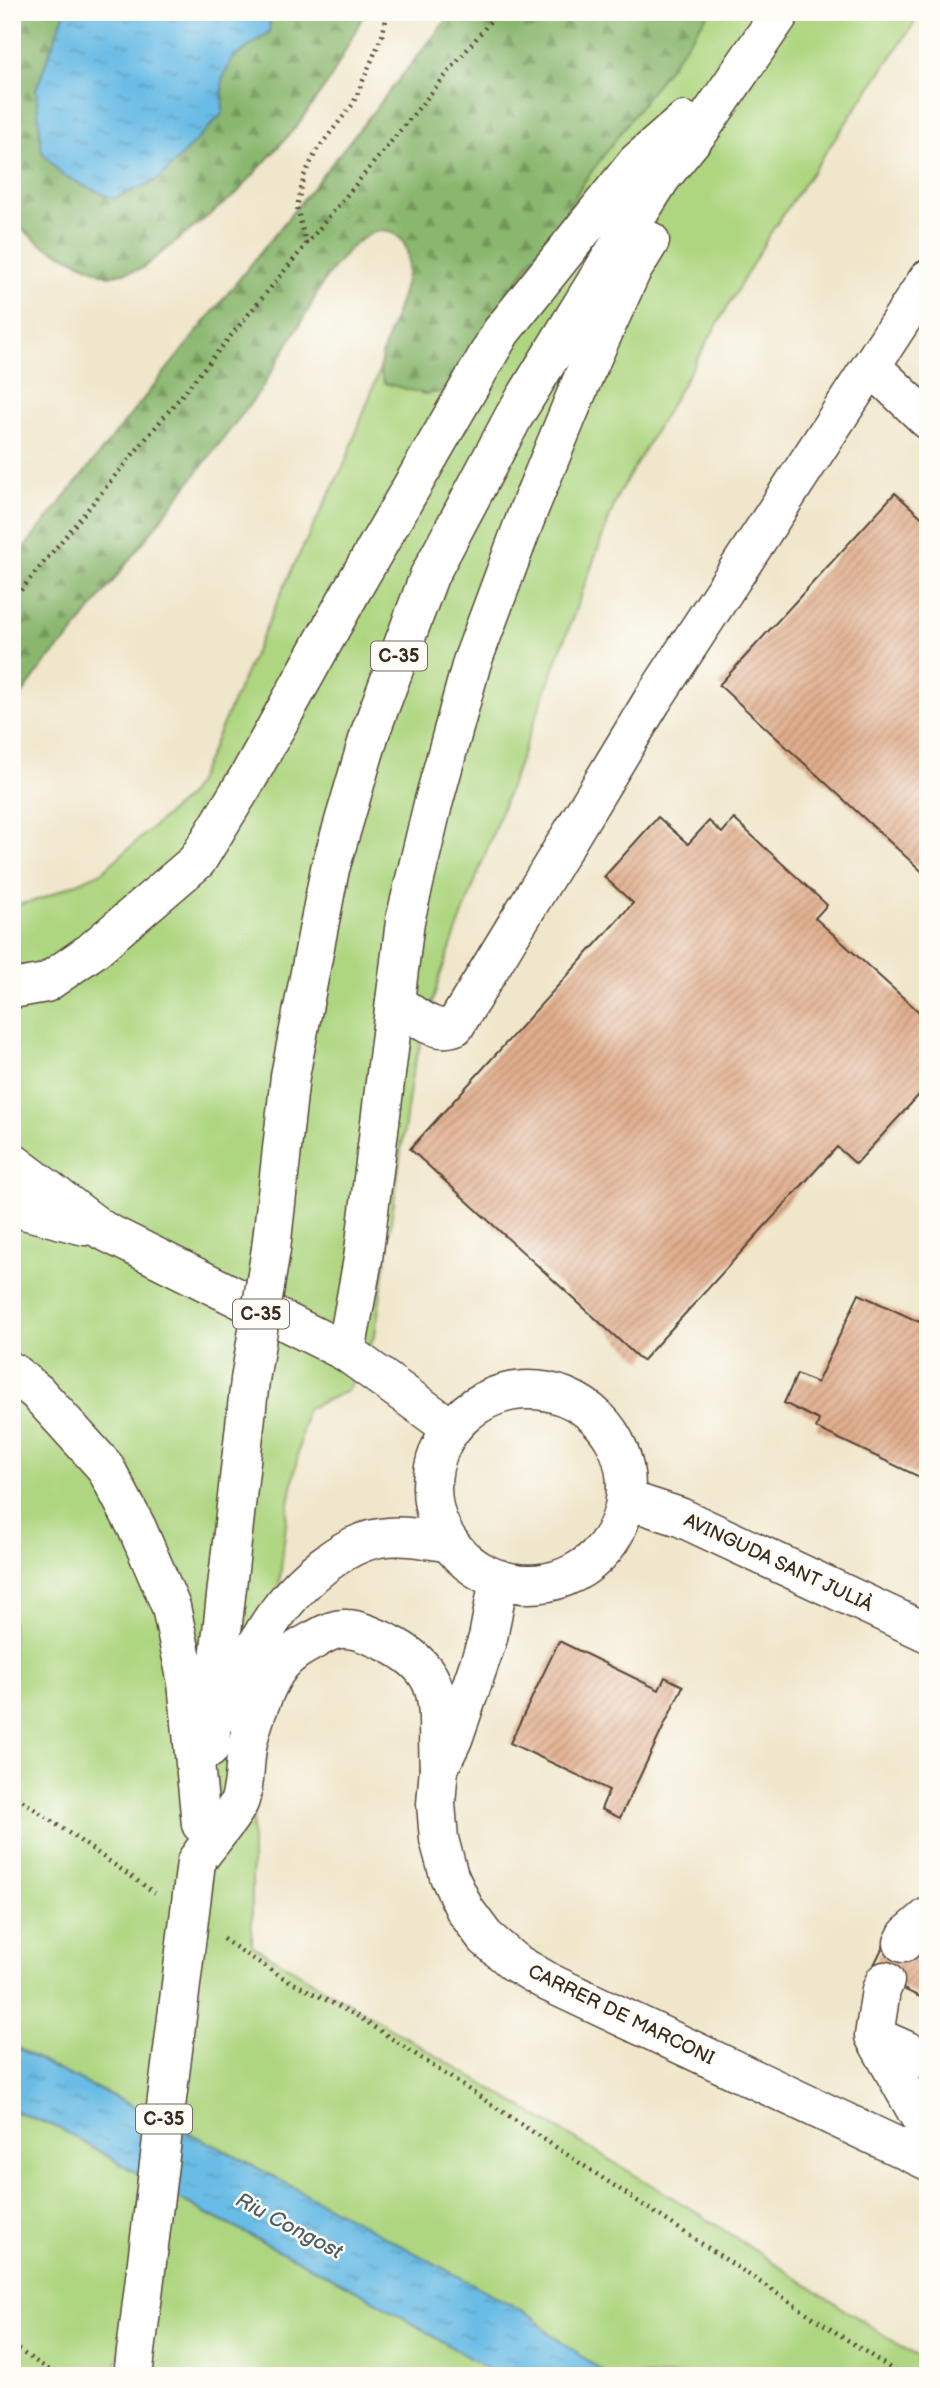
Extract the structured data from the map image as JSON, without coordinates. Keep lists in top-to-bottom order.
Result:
{
  "streets": {
    "main road": ["C-35", "AVINGUDA SANT JULIÀ", "CARRER DE MARCONI"]
  },
  "water": ["Riu Congost"]
}
